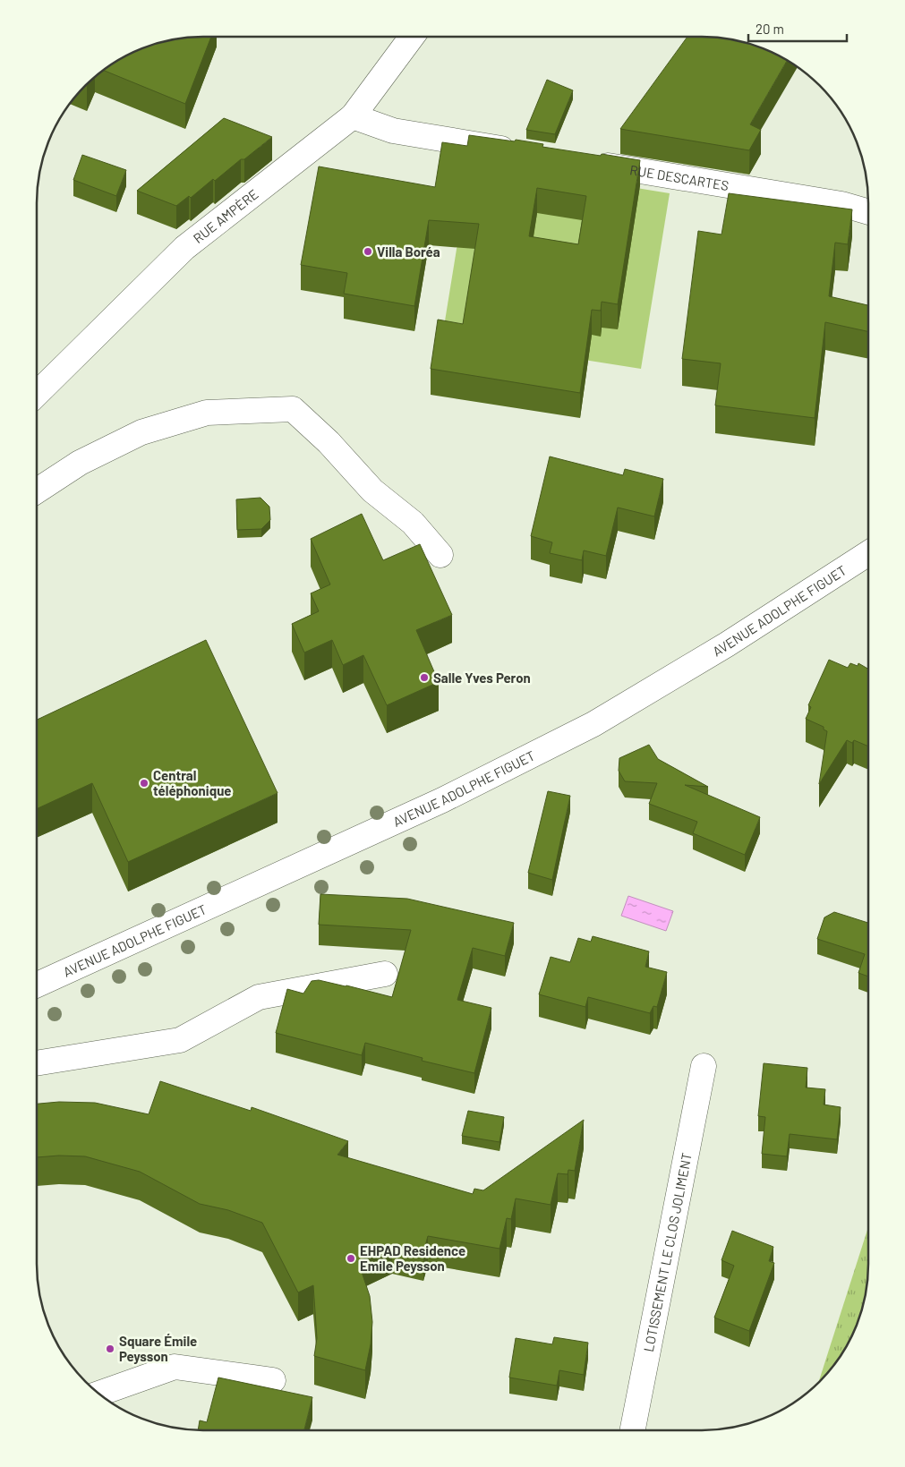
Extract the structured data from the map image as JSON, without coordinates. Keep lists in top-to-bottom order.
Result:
{
  "streets": {
    "street": [
      "RUE DESCARTES",
      "RUE AMPÈRE",
      "AVENUE ADOLPHE FIGUET",
      "LOTISSEMENT LE CLOS JOLIMENT"
    ]
  },
  "places": [
    "Villa Boréa",
    "Salle Yves Peron",
    "Central téléphonique",
    "EHPAD Residence Emile Peysson",
    "Square Émile Peysson"
  ],
  "scale_bar": "20 m"
}
